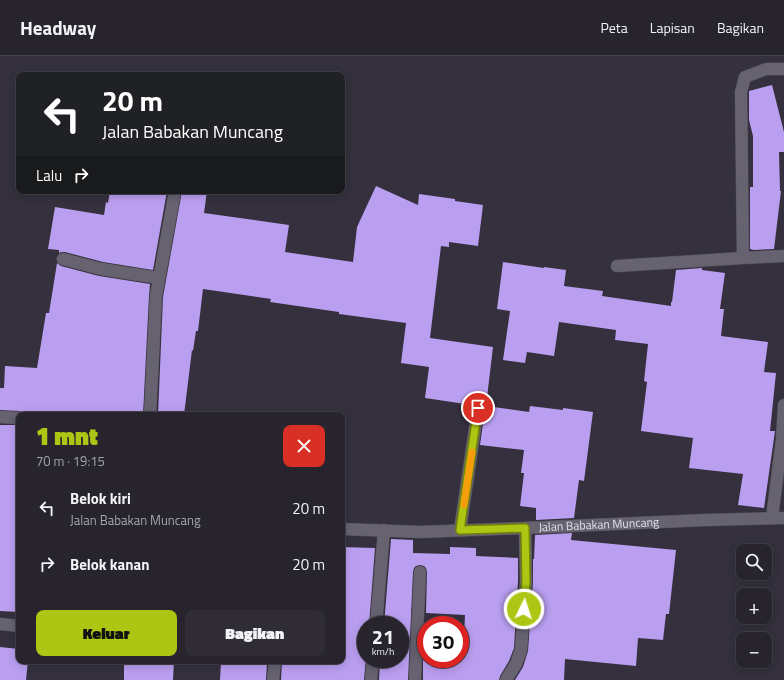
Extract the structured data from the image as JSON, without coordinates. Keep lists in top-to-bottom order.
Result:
{
  "streets": {
    "street": ["Jalan Babakan Muncang"]
  },
  "page": {
    "header": "Headway",
    "nav": ["Peta", "Lapisan", "Bagikan"],
    "turn": ["20 m", "Jalan Babakan Muncang"],
    "then": "Lalu",
    "heading": ["1 mnt", "70 m · 19:15"],
    "list": [
      {
        "name": "Belok kiri",
        "note": "Jalan Babakan Muncang",
        "value": "20 m"
      },
      {
        "name": "Belok kanan",
        "value": "20 m"
      }
    ],
    "map_buttons": ["+", "−"],
    "buttons": ["Keluar", "Bagikan"],
    "speed": "21 km/h",
    "limit": "30"
  }
}
